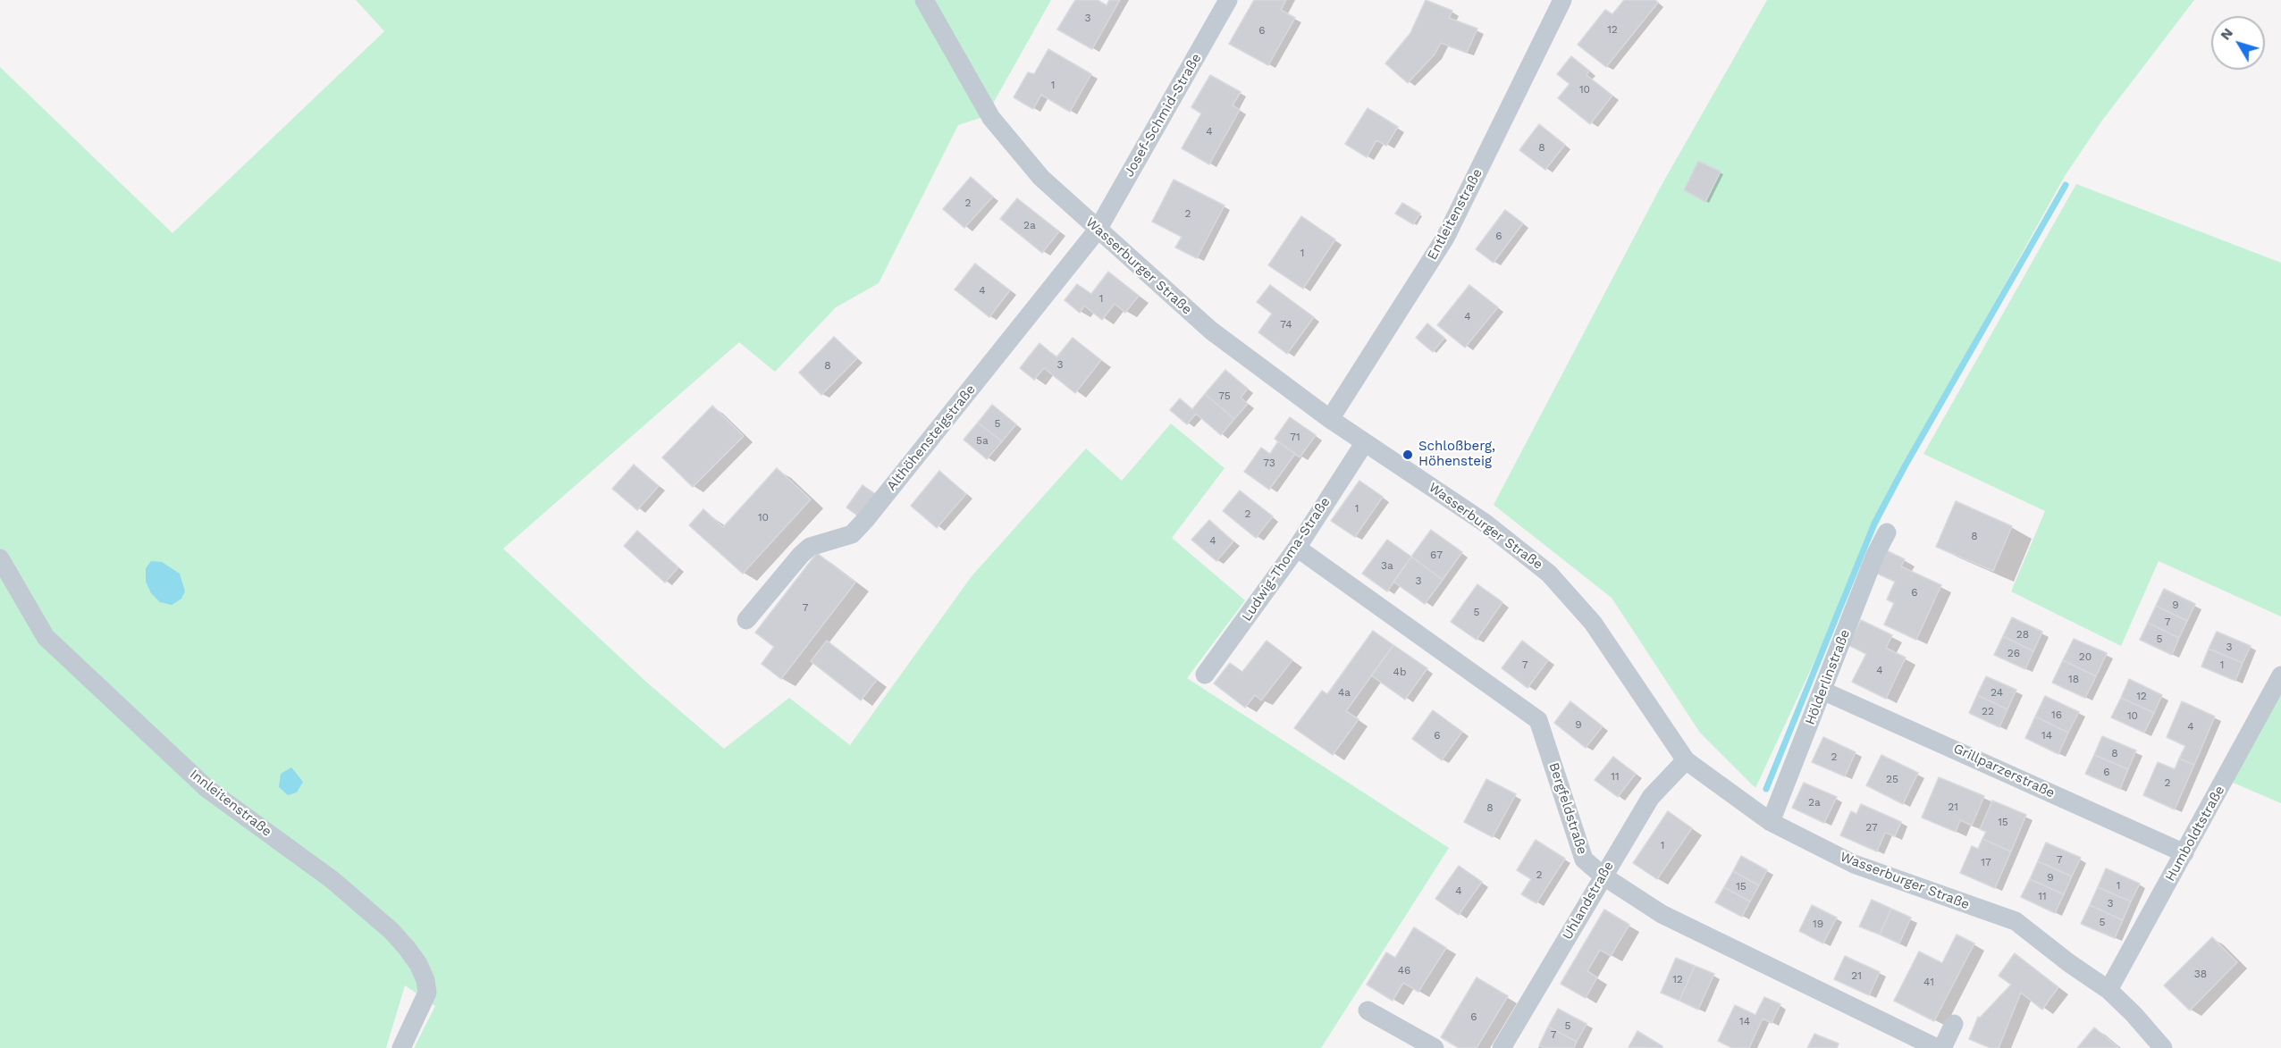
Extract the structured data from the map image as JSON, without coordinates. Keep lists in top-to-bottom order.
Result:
{
  "streets": {
    "street": [
      "Josef-Schmid-Straße",
      "Entleitenstraße",
      "Wasserburger Straße",
      "Althöhensteigstraße",
      "Ludwig-Thoma-Straße",
      "Hölderlinstraße",
      "Grillparzerstraße",
      "Innleitenstraße",
      "Bergfeldstraße",
      "Humboldtstraße",
      "Uhlandstraße"
    ]
  },
  "crossings": [
    ["Josef-Schmid-Straße", "Wasserburger Straße"],
    ["Josef-Schmid-Straße", "Althöhensteigstraße"],
    ["Entleitenstraße", "Wasserburger Straße"],
    ["Wasserburger Straße", "Althöhensteigstraße"],
    ["Wasserburger Straße", "Ludwig-Thoma-Straße"],
    ["Wasserburger Straße", "Hölderlinstraße"],
    ["Wasserburger Straße", "Humboldtstraße"],
    ["Wasserburger Straße", "Uhlandstraße"],
    ["Ludwig-Thoma-Straße", "Bergfeldstraße"],
    ["Hölderlinstraße", "Grillparzerstraße"],
    ["Grillparzerstraße", "Humboldtstraße"],
    ["Bergfeldstraße", "Uhlandstraße"]
  ],
  "places": ["Schloßberg, Höhensteig"],
  "house_numbers": [
    "3",
    "12",
    "6",
    "1",
    "10",
    "4",
    "8",
    "2",
    "2",
    "2a",
    "6",
    "1",
    "4",
    "1",
    "4",
    "74",
    "3",
    "8",
    "75",
    "5",
    "71",
    "5a",
    "73",
    "1",
    "2",
    "10",
    "8",
    "4",
    "67",
    "3a",
    "3",
    "6",
    "9",
    "7",
    "5",
    "7",
    "28",
    "5",
    "3",
    "26",
    "20",
    "7",
    "1",
    "4",
    "4b",
    "18",
    "4a",
    "24",
    "12",
    "22",
    "16",
    "10",
    "9",
    "4",
    "6",
    "14",
    "8",
    "2",
    "6",
    "11",
    "25",
    "2",
    "2a",
    "21",
    "8",
    "15",
    "27",
    "1",
    "7",
    "17",
    "2",
    "9",
    "1",
    "15",
    "4",
    "11",
    "3",
    "5",
    "19",
    "46",
    "38",
    "21",
    "12",
    "41",
    "6",
    "14",
    "5",
    "7"
  ],
  "north": "top left"
}
